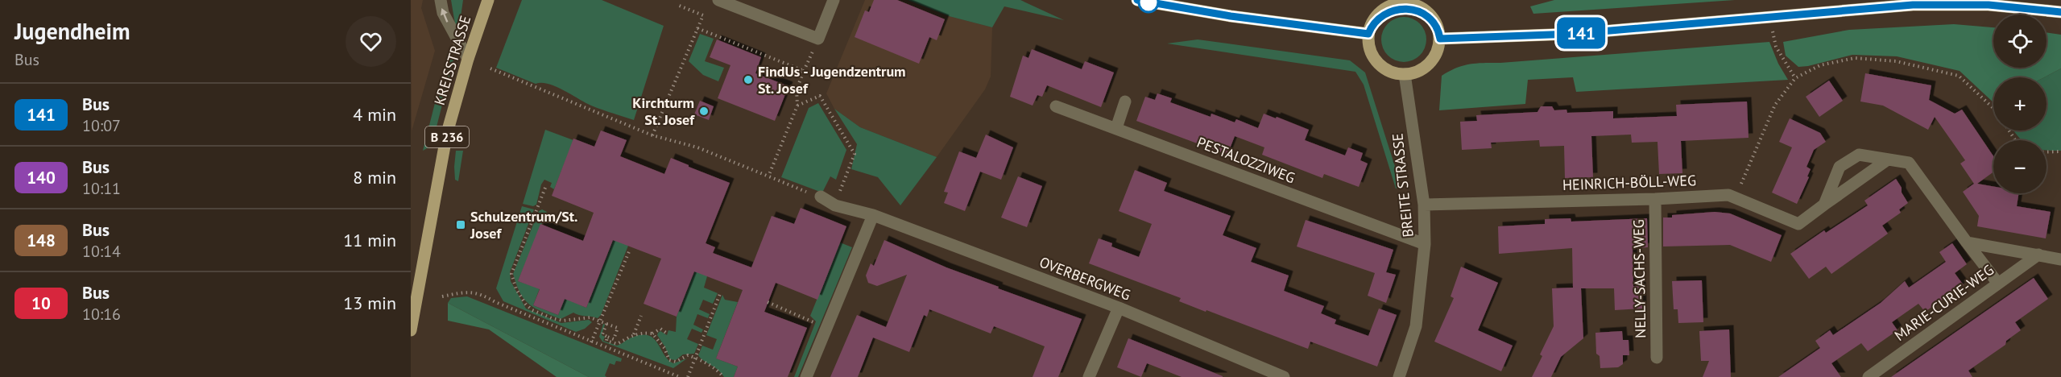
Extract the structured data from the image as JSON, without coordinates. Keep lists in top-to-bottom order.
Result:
{
  "streets": {
    "main road": ["KREISSTRASSE", "B 236"],
    "street": [
      "PESTALOZZIWEG",
      "HEINRICH-BÖLL-WEG",
      "BREITE STRASSE",
      "OVERBERGWEG",
      "NELLY-SACHS-WEG",
      "MARIE-CURIE-WEG"
    ]
  },
  "crossings": [
    ["PESTALOZZIWEG", "BREITE STRASSE"],
    ["HEINRICH-BÖLL-WEG", "BREITE STRASSE"],
    ["HEINRICH-BÖLL-WEG", "NELLY-SACHS-WEG"]
  ],
  "places": {
    "other": ["FindUs - Jugendzentrum St. Josef", "Kirchturm St. Josef"],
    "transit": ["Schulzentrum/St. Josef"]
  },
  "lines": ["bus line 141"],
  "page": {
    "heading": ["Jugendheim", "Bus"],
    "on_map": "141",
    "map_buttons": ["+", "−"],
    "list": [
      {
        "mark": "141",
        "name": "Bus",
        "note": "10:07",
        "value": "4 min"
      },
      {
        "mark": "140",
        "name": "Bus",
        "note": "10:11",
        "value": "8 min"
      },
      {
        "mark": "148",
        "name": "Bus",
        "note": "10:14",
        "value": "11 min"
      },
      {
        "mark": "10",
        "name": "Bus",
        "note": "10:16",
        "value": "13 min"
      }
    ]
  }
}
